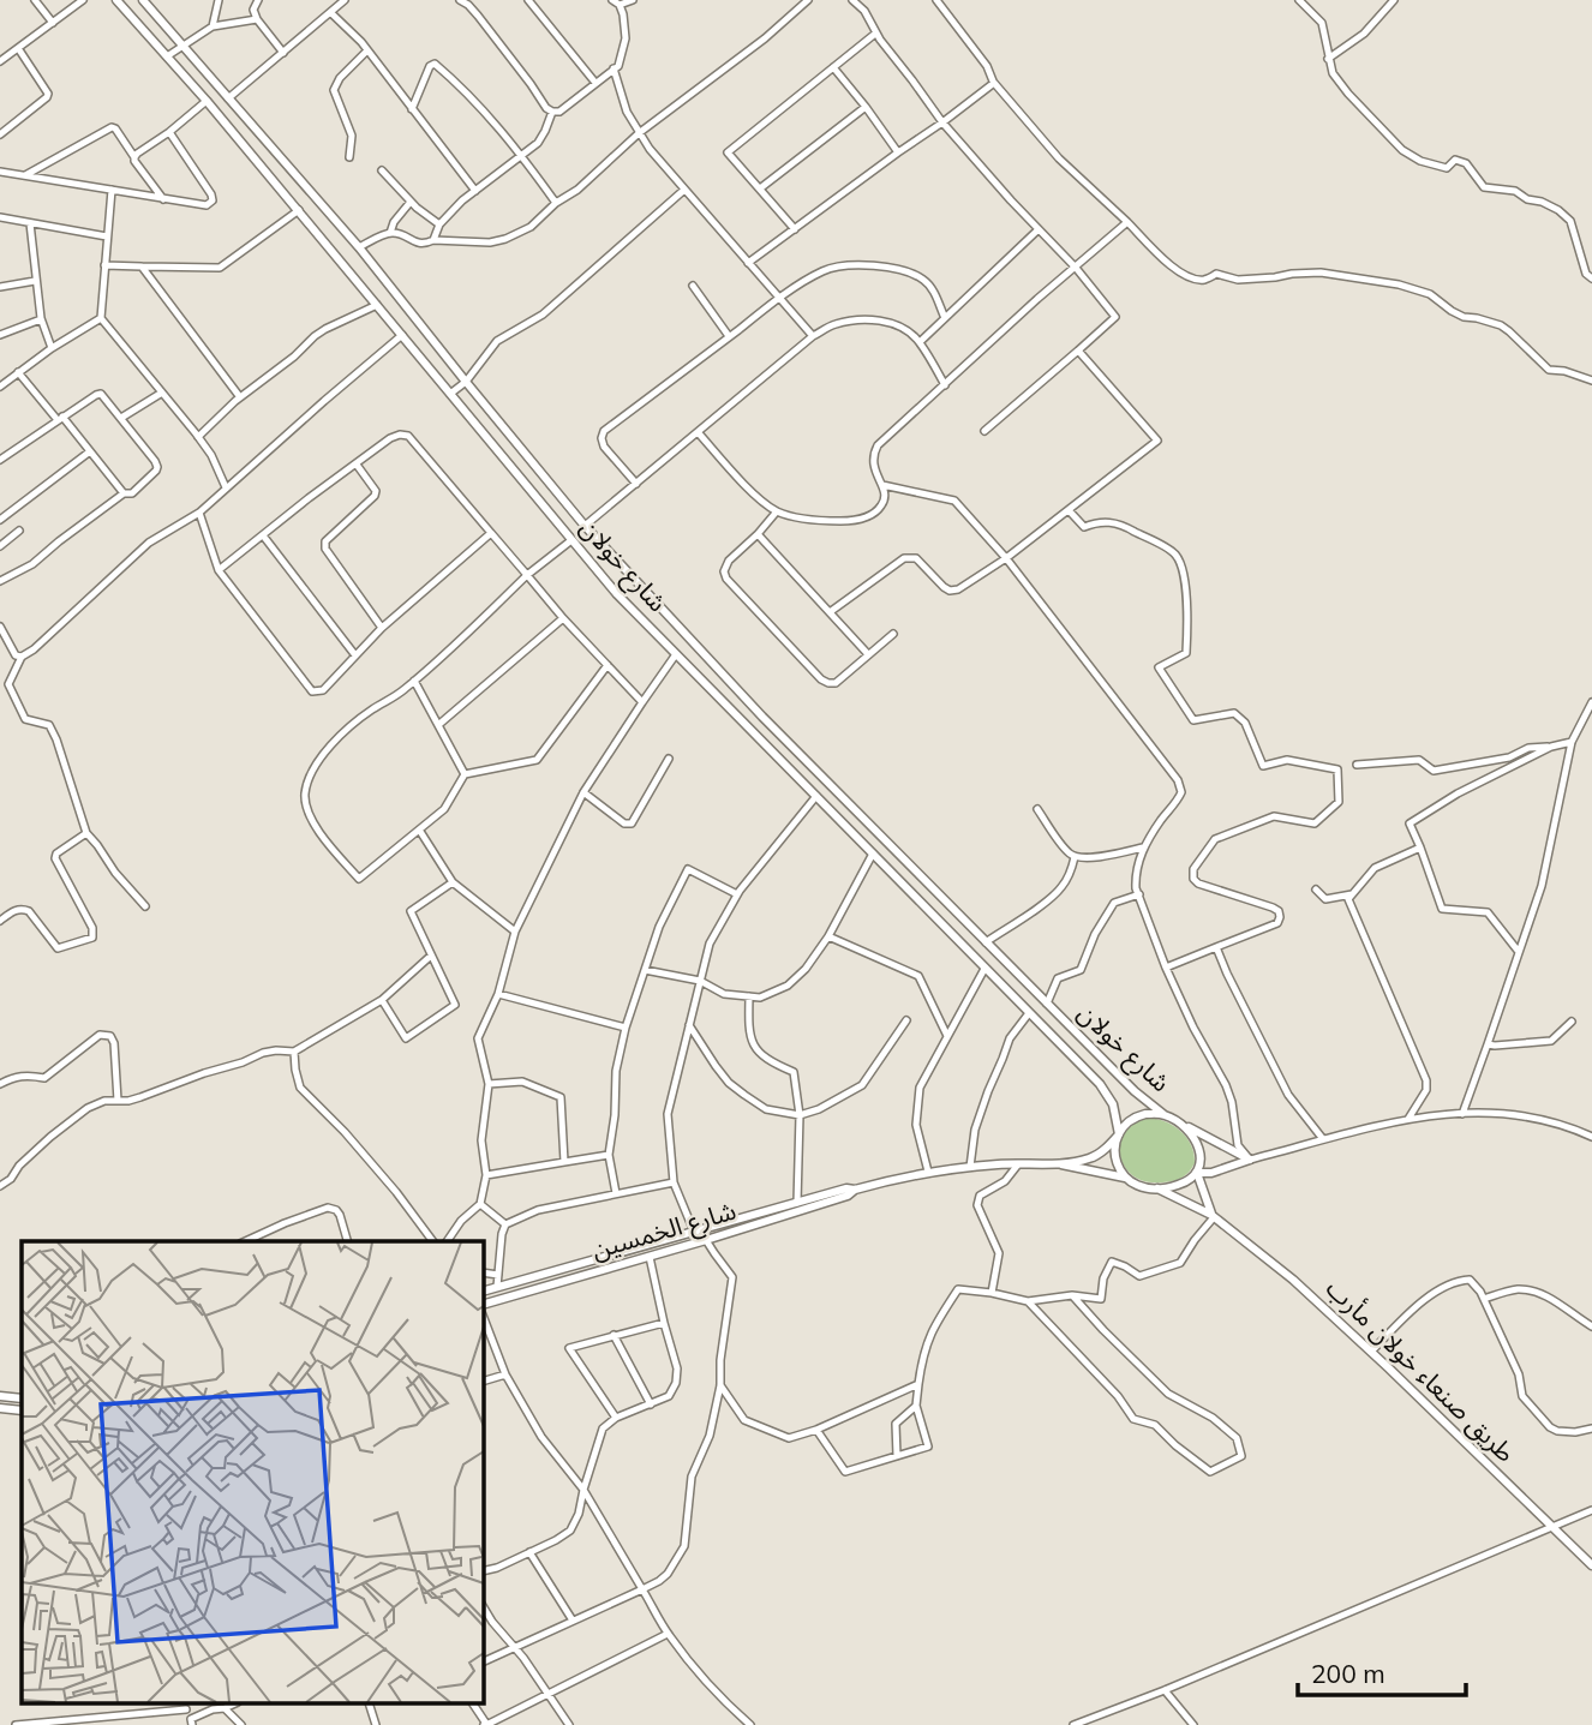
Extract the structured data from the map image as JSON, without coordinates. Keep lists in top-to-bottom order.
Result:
{
  "streets": {
    "main road": ["شارع خولان", "شارع الخمسين", "طريق صنعاء خولان مأرب"]
  },
  "crossings": [
    ["شارع خولان", "شارع الخمسين"],
    ["شارع خولان", "طريق صنعاء خولان مأرب"],
    ["شارع الخمسين", "طريق صنعاء خولان مأرب"]
  ],
  "scale_bar": "200 m"
}
